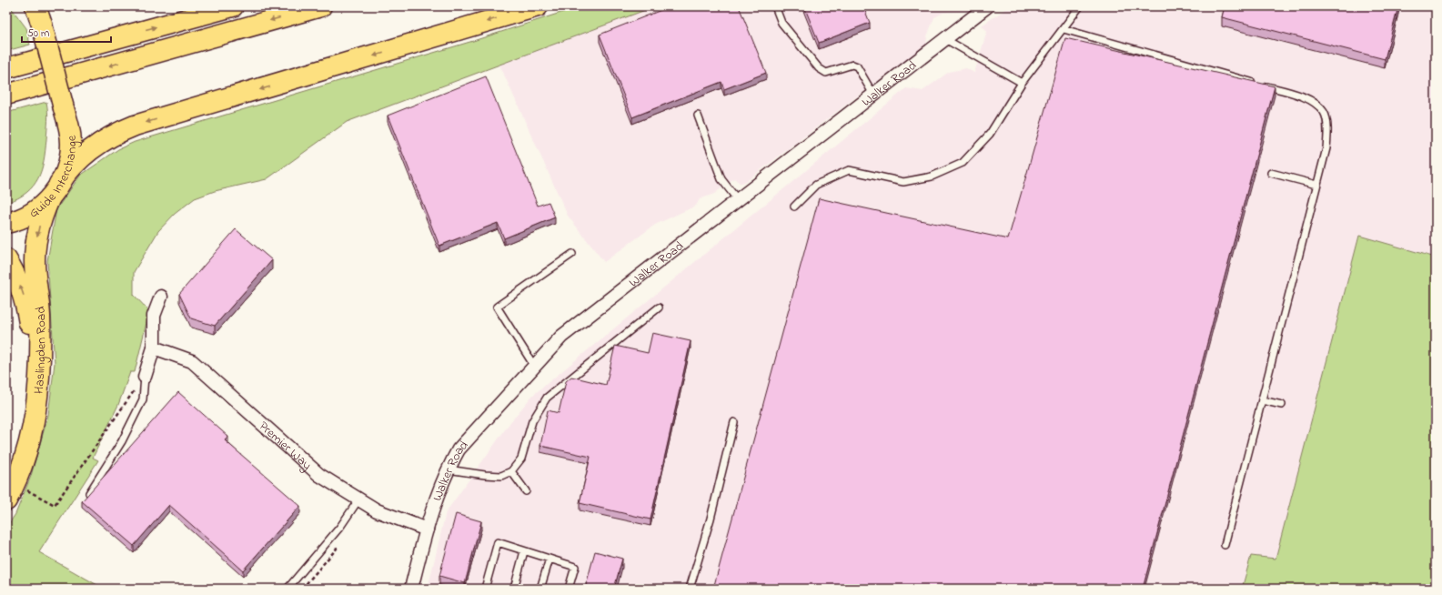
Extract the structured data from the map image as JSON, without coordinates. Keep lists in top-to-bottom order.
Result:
{
  "streets": {
    "highway": ["Guide Interchange", "Haslingden Road"],
    "street": ["Walker Road", "Premier Way"]
  },
  "crossings": [
    ["Walker Road", "Premier Way"],
    ["Guide Interchange", "Haslingden Road"]
  ],
  "scale_bar": "50 m"
}
